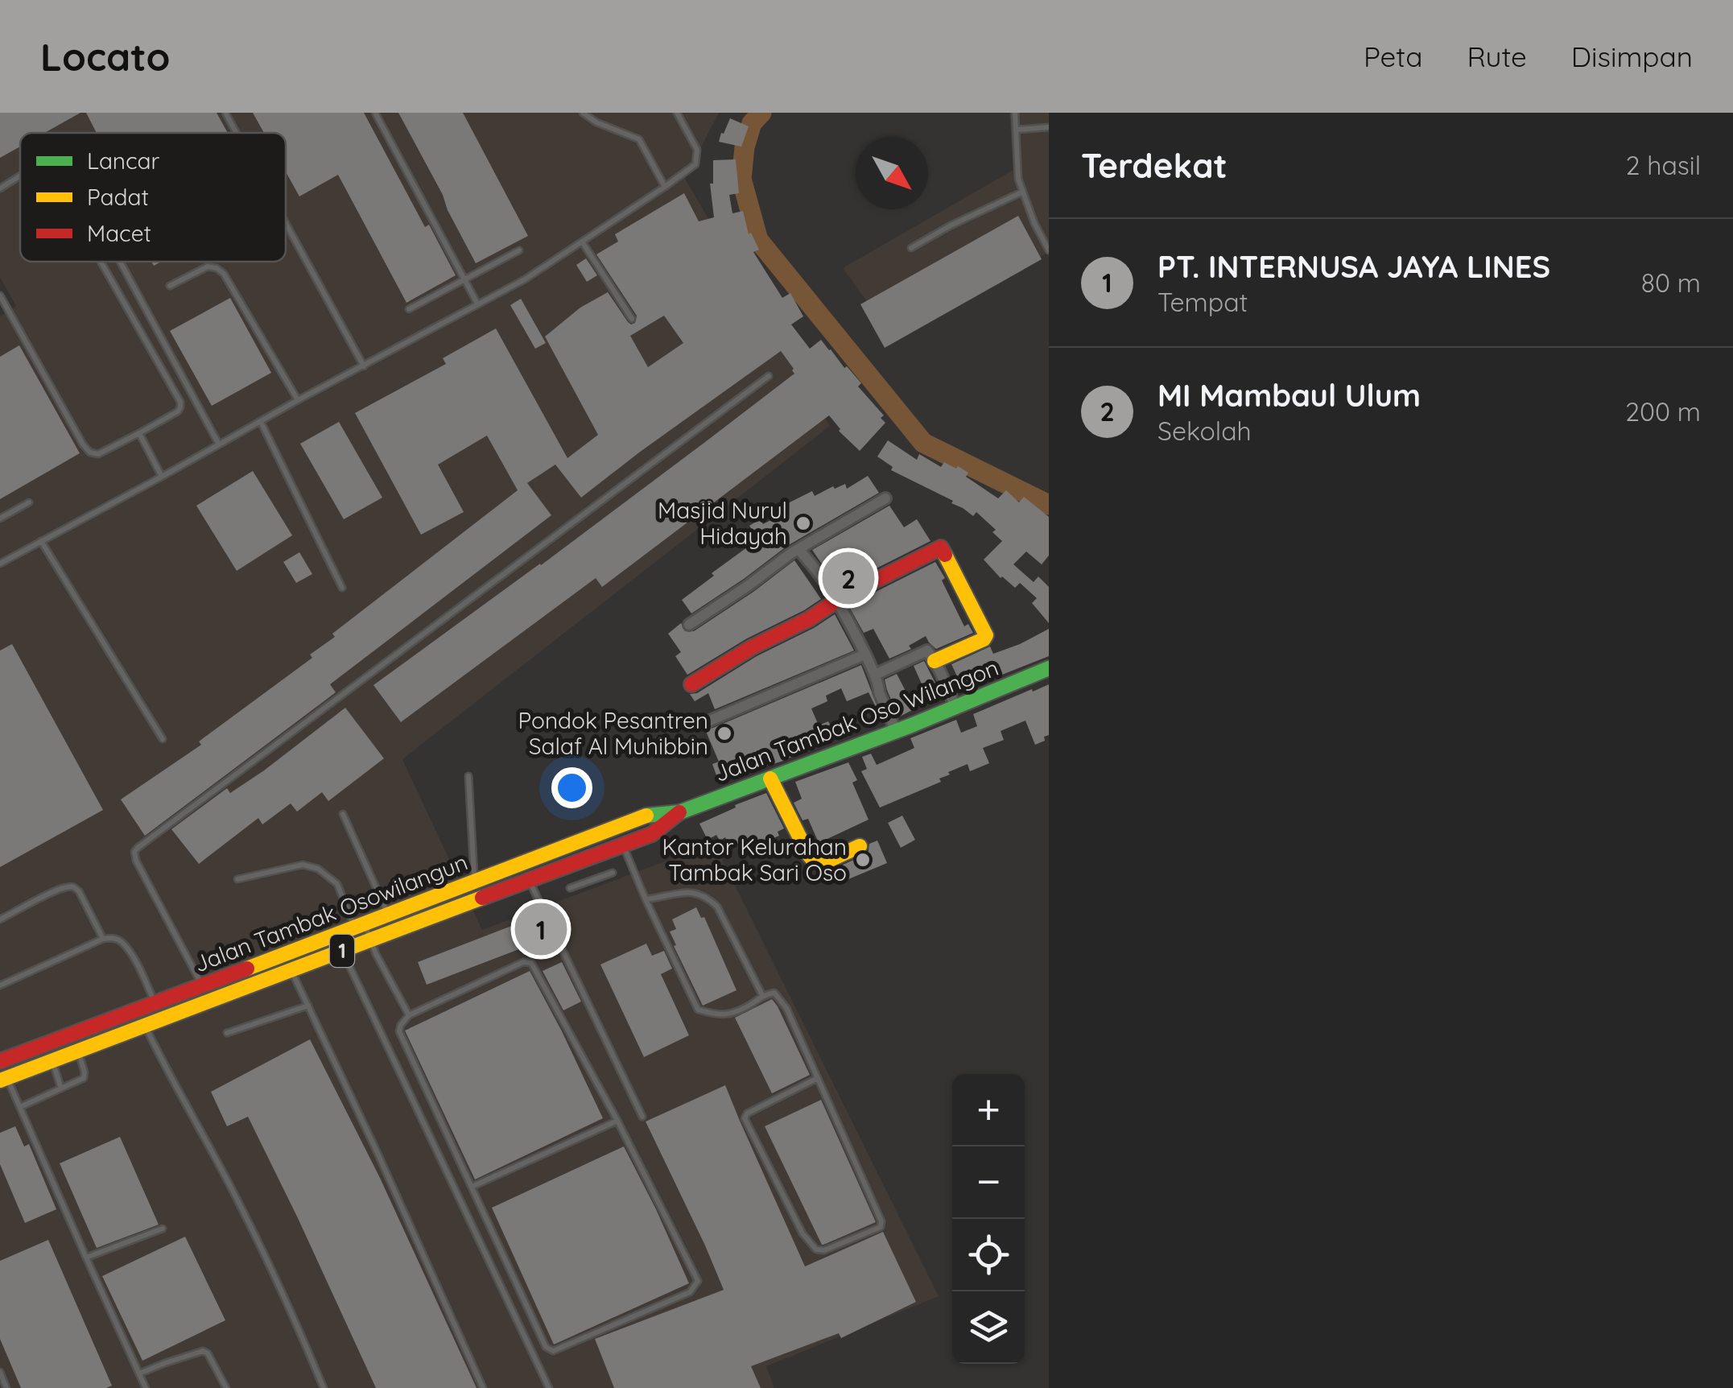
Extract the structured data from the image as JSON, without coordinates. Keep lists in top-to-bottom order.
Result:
{
  "streets": {
    "main road": ["Jalan Tambak Oso Wilangon", "Jalan Tambak Osowilangun", "1"]
  },
  "crossings": [
    ["Jalan Tambak Oso Wilangon", "Jalan Tambak Osowilangun"],
    ["Jalan Tambak Oso Wilangon", "1"],
    ["Jalan Tambak Osowilangun", "1"]
  ],
  "places": ["Masjid Nurul Hidayah", "Pondok Pesantren Salaf Al Muhibbin", "Kantor Kelurahan Tambak Sari Oso"],
  "legend": ["Lancar", "Padat", "Macet"],
  "north": "bottom right",
  "page": {
    "header": "Locato",
    "nav": ["Peta", "Rute", "Disimpan"],
    "heading": ["Terdekat", "2 hasil"],
    "list": [
      {
        "mark": "1",
        "name": "PT. INTERNUSA JAYA LINES",
        "note": "Tempat",
        "value": "80 m"
      },
      {
        "mark": "2",
        "name": "MI Mambaul Ulum",
        "note": "Sekolah",
        "value": "200 m"
      }
    ],
    "pins": ["2", "1"],
    "map_buttons": ["+", "−"]
  }
}
